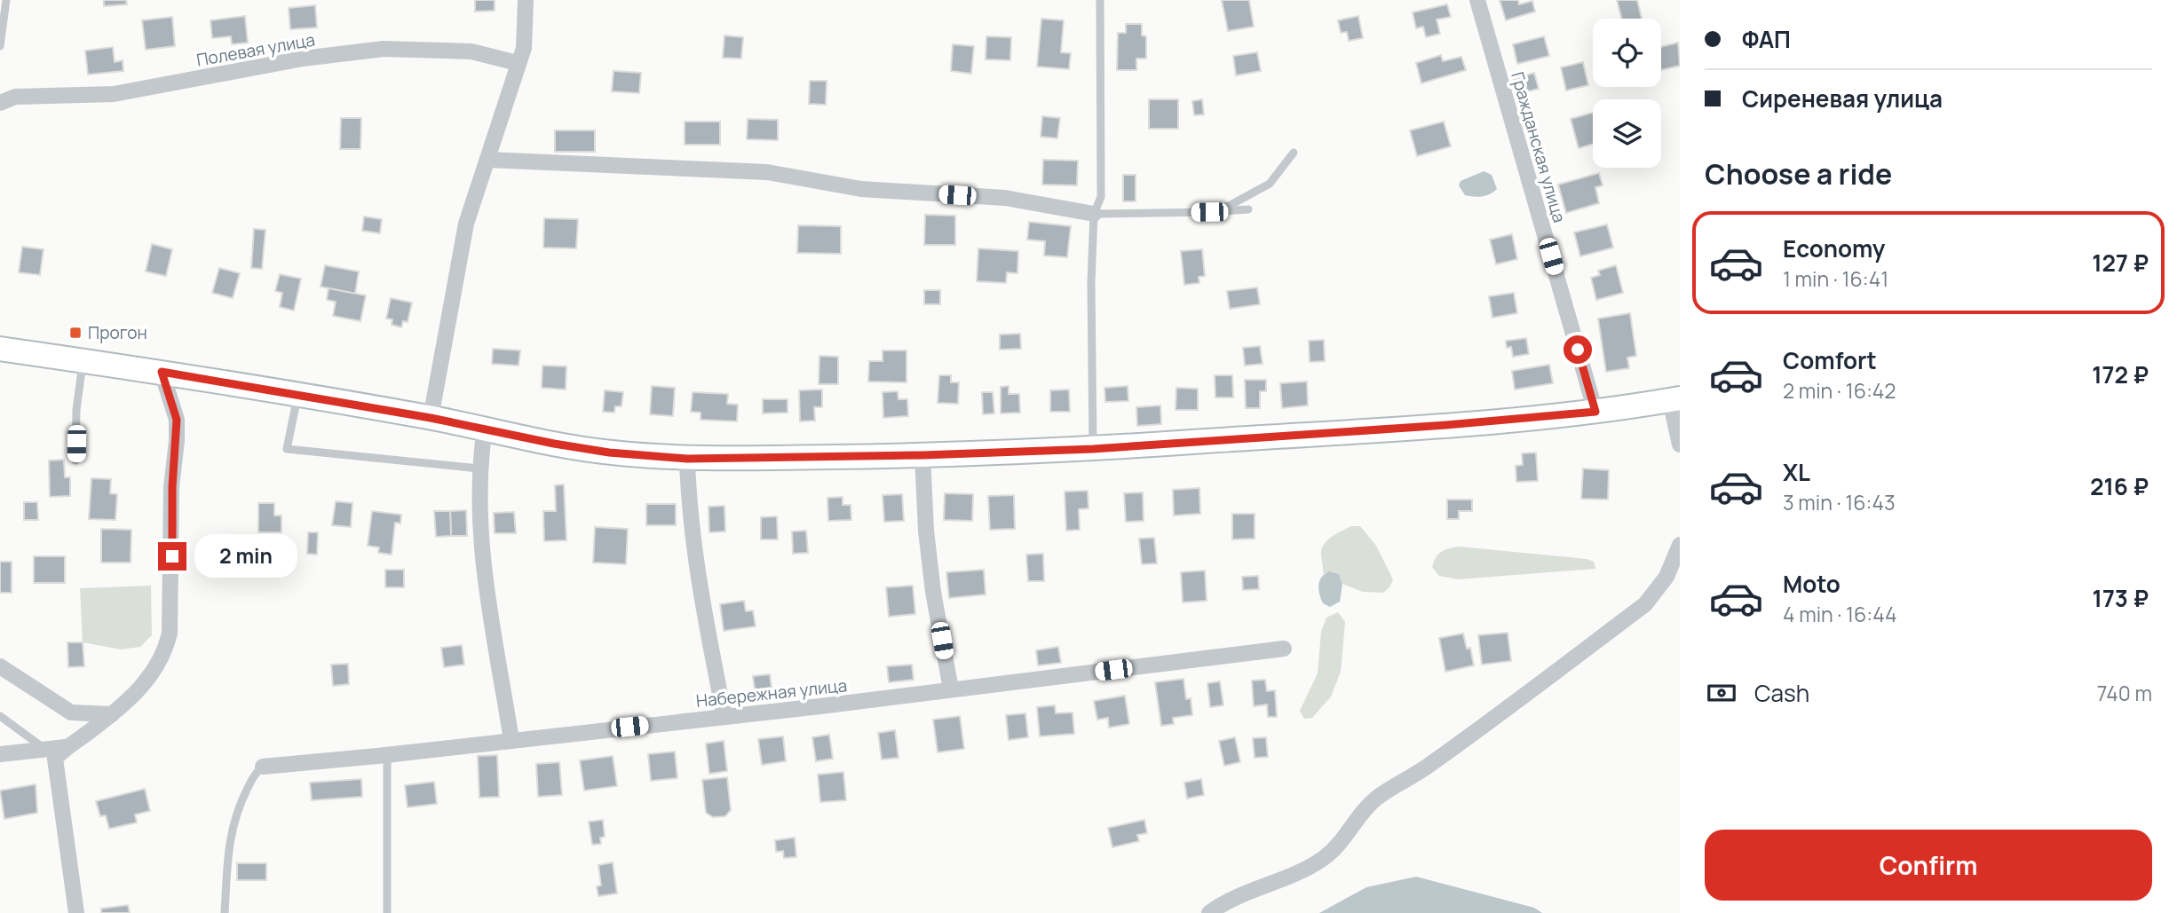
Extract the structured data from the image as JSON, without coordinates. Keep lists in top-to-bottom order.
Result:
{
  "streets": {
    "street": ["Полевая улица", "Гражданская улица", "Набережная улица"]
  },
  "places": {
    "transit": ["Прогон"]
  },
  "page": {
    "banner": ["ФАП", "Сиреневая улица"],
    "heading": "Choose a ride",
    "list": [
      {
        "name": "Economy",
        "note": "1 min · 16:41",
        "value": "127 ₽"
      },
      {
        "name": "Comfort",
        "note": "2 min · 16:42",
        "value": "172 ₽"
      },
      {
        "name": "XL",
        "note": "3 min · 16:43",
        "value": "216 ₽"
      },
      {
        "name": "Moto",
        "note": "4 min · 16:44",
        "value": "173 ₽"
      }
    ],
    "bubble": "2 min",
    "pay": ["Cash", "740 m"],
    "buttons": "Confirm"
  }
}
